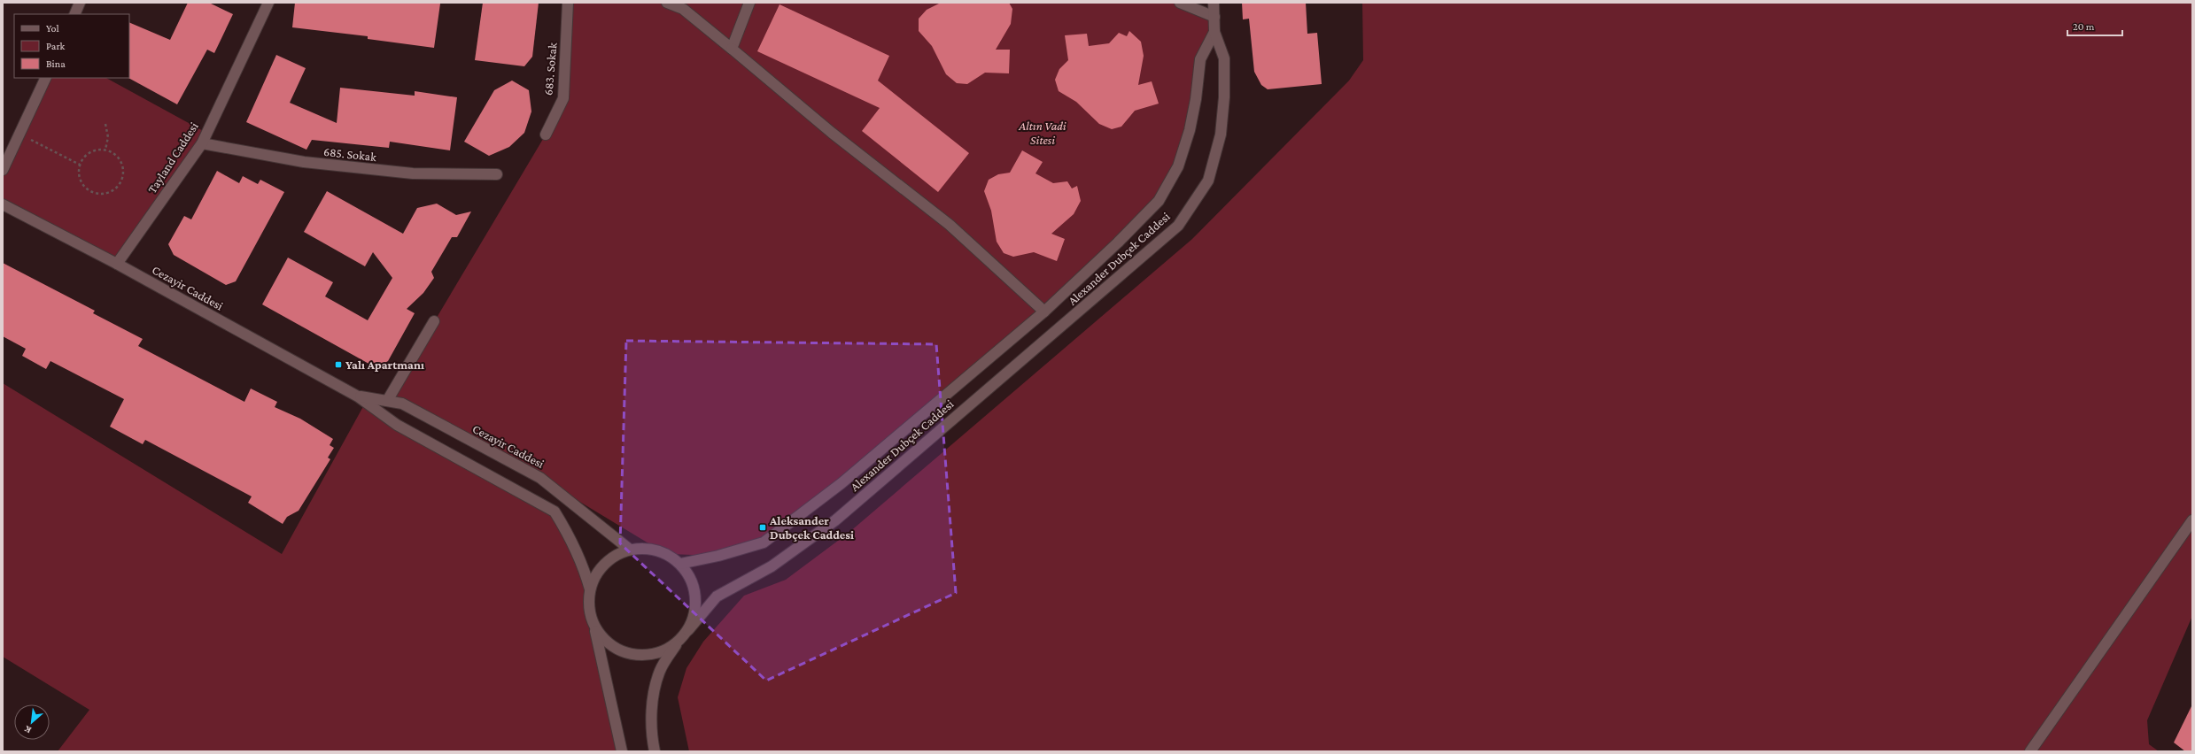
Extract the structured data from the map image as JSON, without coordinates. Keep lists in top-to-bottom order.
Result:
{
  "streets": {
    "main road": [
      "683. Sokak",
      "685. Sokak",
      "Tayland Caddesi",
      "Alexander Dubçek Caddesi",
      "Cezayir Caddesi"
    ]
  },
  "crossings": [
    ["685. Sokak", "Tayland Caddesi"],
    ["Tayland Caddesi", "Cezayir Caddesi"],
    ["Alexander Dubçek Caddesi", "Cezayir Caddesi"]
  ],
  "parks": ["Altın Vadi Sitesi"],
  "places": {
    "transit": ["Yalı Apartmanı", "Aleksander Dubçek Caddesi"]
  },
  "legend": ["Yol", "Park", "Bina"],
  "scale_bar": "20 m",
  "north": "bottom left"
}
